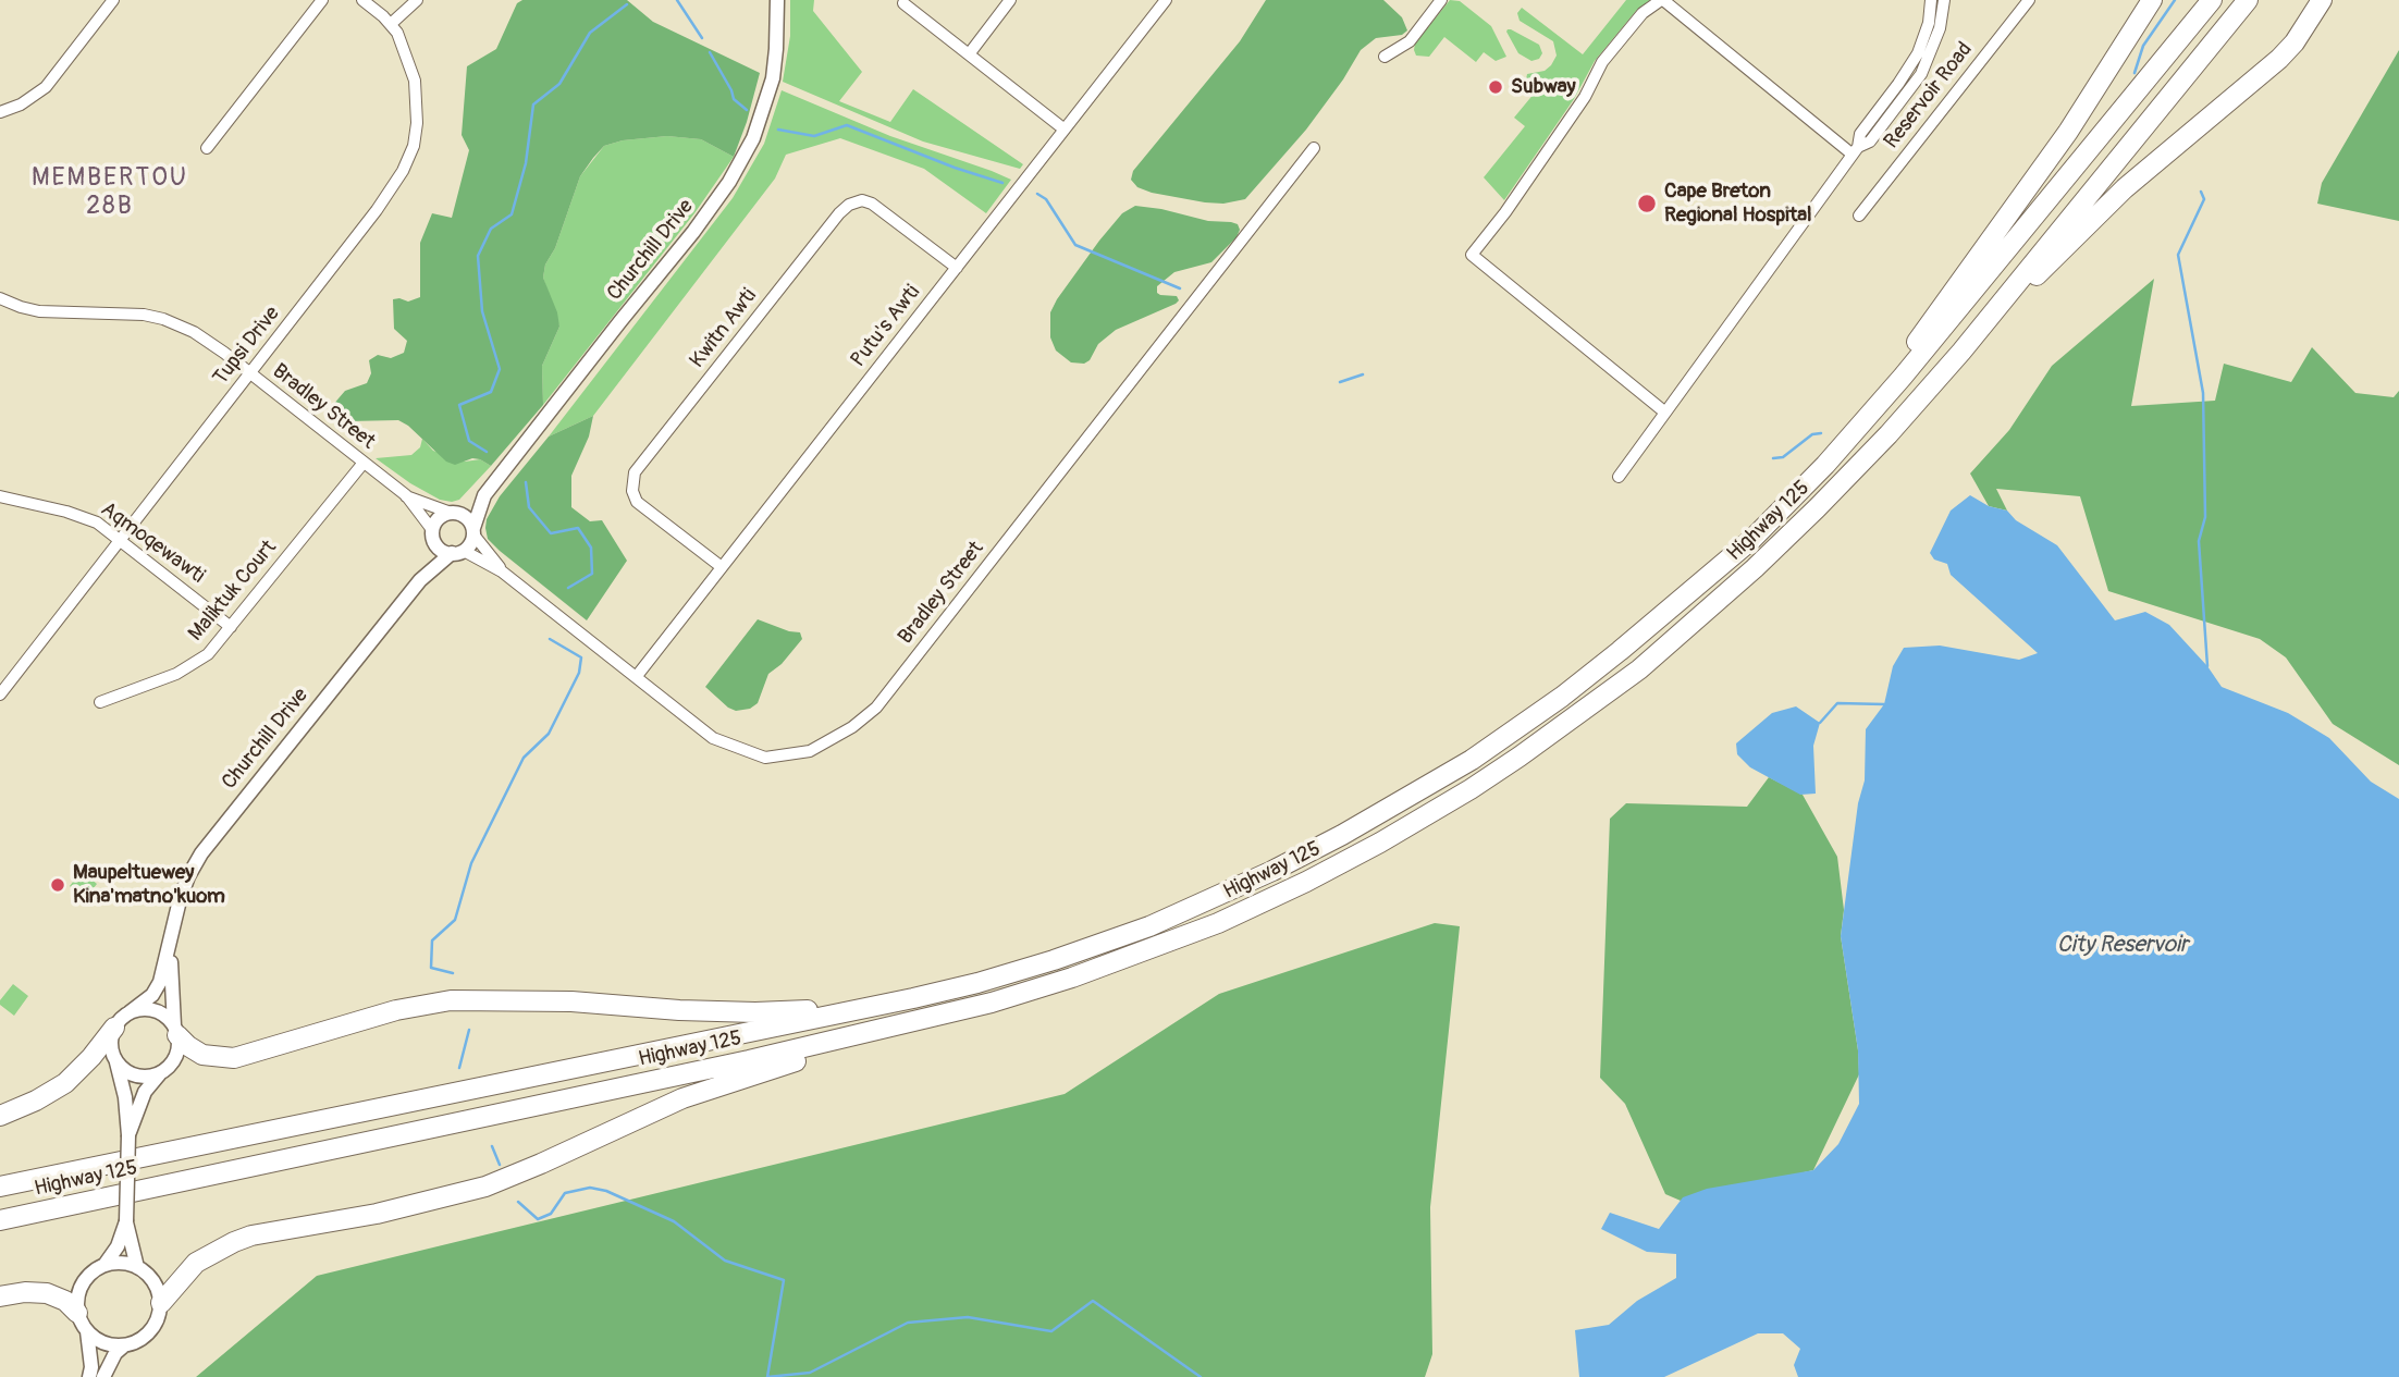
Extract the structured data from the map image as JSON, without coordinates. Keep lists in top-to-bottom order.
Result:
{
  "streets": {
    "highway": ["Highway 125"],
    "main road": ["Churchill Drive"],
    "street": [
      "Reservoir Road",
      "Putu's Awti",
      "Kwitn Awti",
      "Tupsi Drive",
      "Bradley Street",
      "Aqmoqewawti",
      "Maliktuk Court"
    ]
  },
  "crossings": [
    ["Churchill Drive", "Bradley Street"],
    ["Putu's Awti", "Kwitn Awti"],
    ["Putu's Awti", "Bradley Street"],
    ["Tupsi Drive", "Bradley Street"],
    ["Tupsi Drive", "Aqmoqewawti"],
    ["Bradley Street", "Maliktuk Court"],
    ["Aqmoqewawti", "Maliktuk Court"]
  ],
  "districts": ["MEMBERTOU 28B"],
  "water": ["City Reservoir"],
  "places": ["Subway", "Cape Breton Regional Hospital", "Maupeltuewey Kina'matno'kuom"]
}
